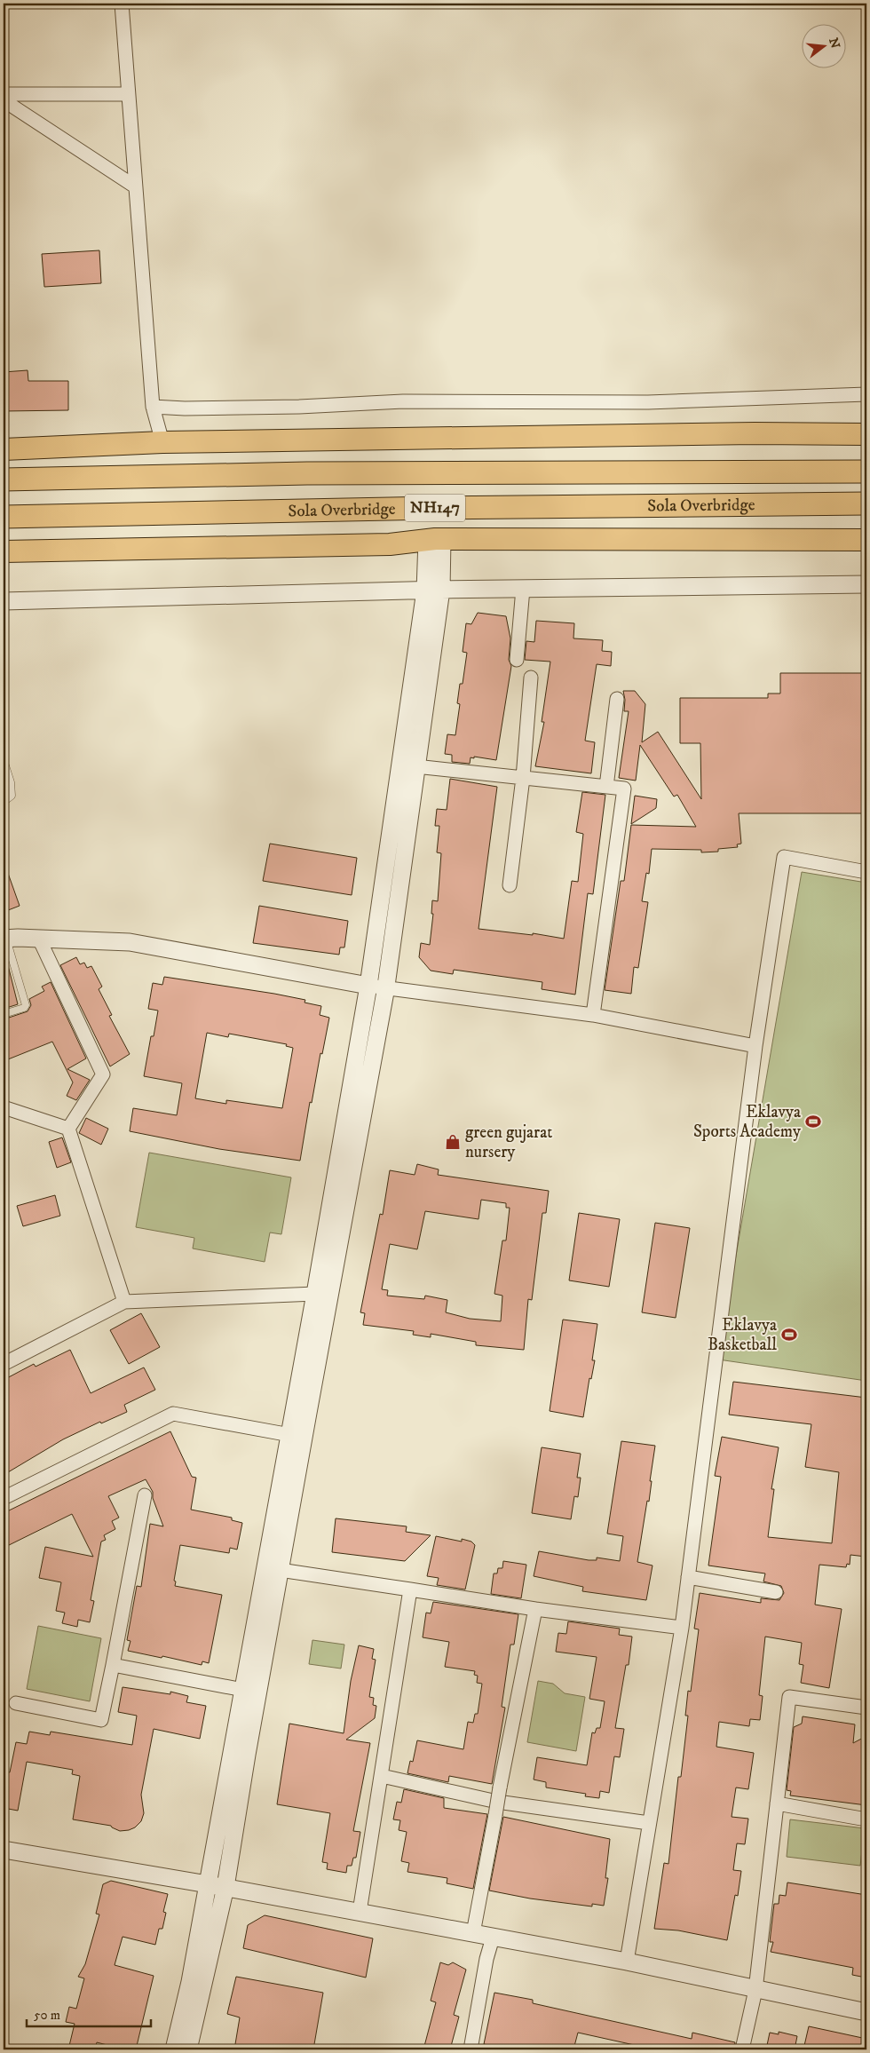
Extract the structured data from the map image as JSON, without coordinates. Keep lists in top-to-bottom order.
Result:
{
  "streets": {
    "highway": ["Sola Overbridge", "NH147"]
  },
  "places": {
    "sports": ["Eklavya Sports Academy", "Eklavya Basketball"],
    "shop": ["green gujarat nursery"]
  },
  "scale_bar": "50 m",
  "north": "right"
}
